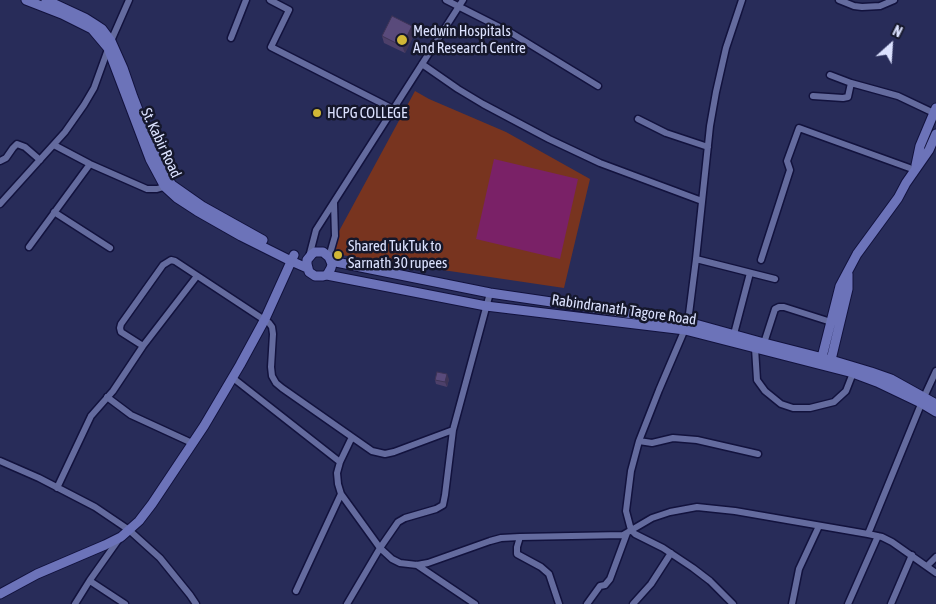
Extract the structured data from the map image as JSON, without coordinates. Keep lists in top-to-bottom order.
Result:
{
  "streets": {
    "main road": ["St. Kabir Road", "Rabindranath Tagore Road"]
  },
  "crossings": [
    ["St. Kabir Road", "Rabindranath Tagore Road"]
  ],
  "places": ["Medwin Hospitals And Research Centre", "HCPG COLLEGE", "Shared TukTuk to Sarnath 30 rupees"],
  "north": "top right"
}
